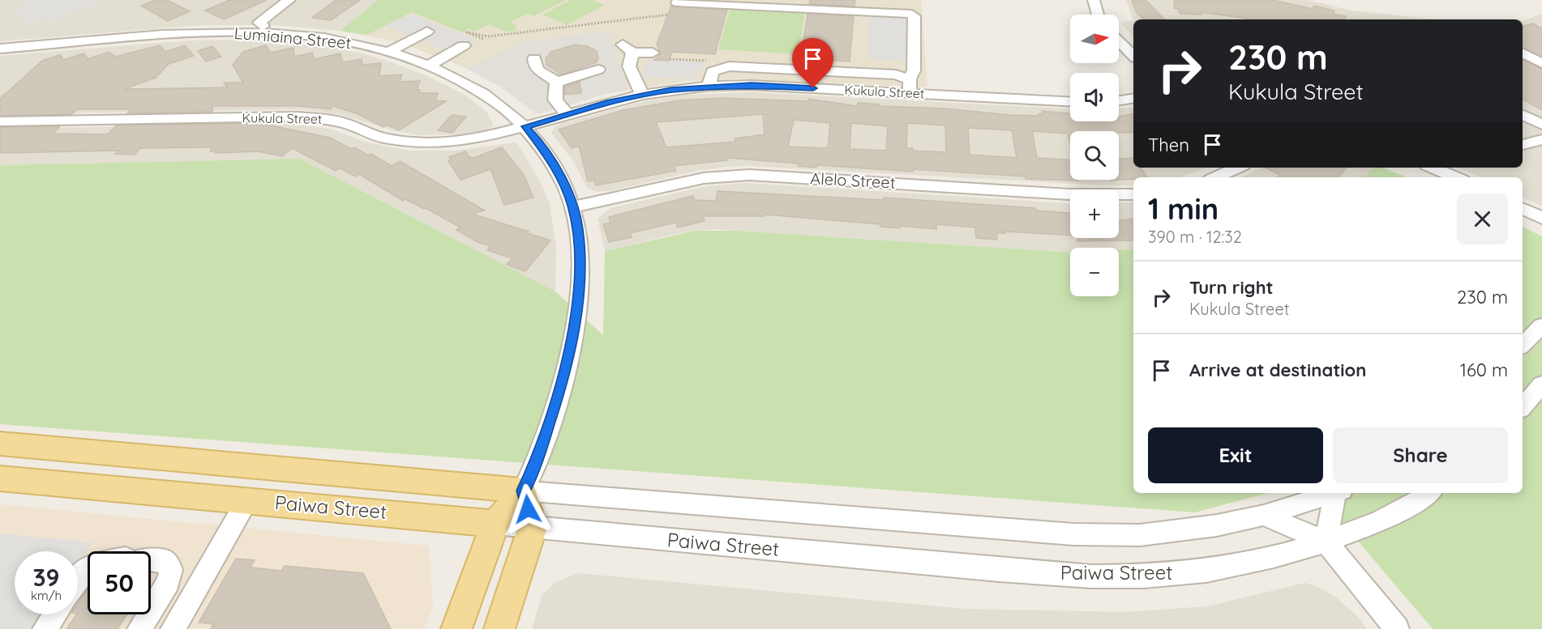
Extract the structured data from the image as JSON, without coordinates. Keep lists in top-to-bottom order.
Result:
{
  "streets": {
    "main road": ["Lumiaina Street", "Paiwa Street"],
    "street": ["Kukula Street", "Alelo Street"]
  },
  "crossings": [
    ["Lumiaina Street", "Kukula Street"],
    ["Lumiaina Street", "Alelo Street"],
    ["Lumiaina Street", "Paiwa Street"]
  ],
  "north": "right",
  "page": {
    "map_buttons": ["+", "−"],
    "turn": ["230 m", "Kukula Street"],
    "then": "Then",
    "heading": ["1 min", "390 m · 12:32"],
    "list": [
      {
        "name": "Turn right",
        "note": "Kukula Street",
        "value": "230 m"
      },
      {
        "name": "Arrive at destination",
        "value": "160 m"
      }
    ],
    "buttons": ["Exit", "Share"],
    "speed": "39 km/h",
    "limit": "50"
  }
}
